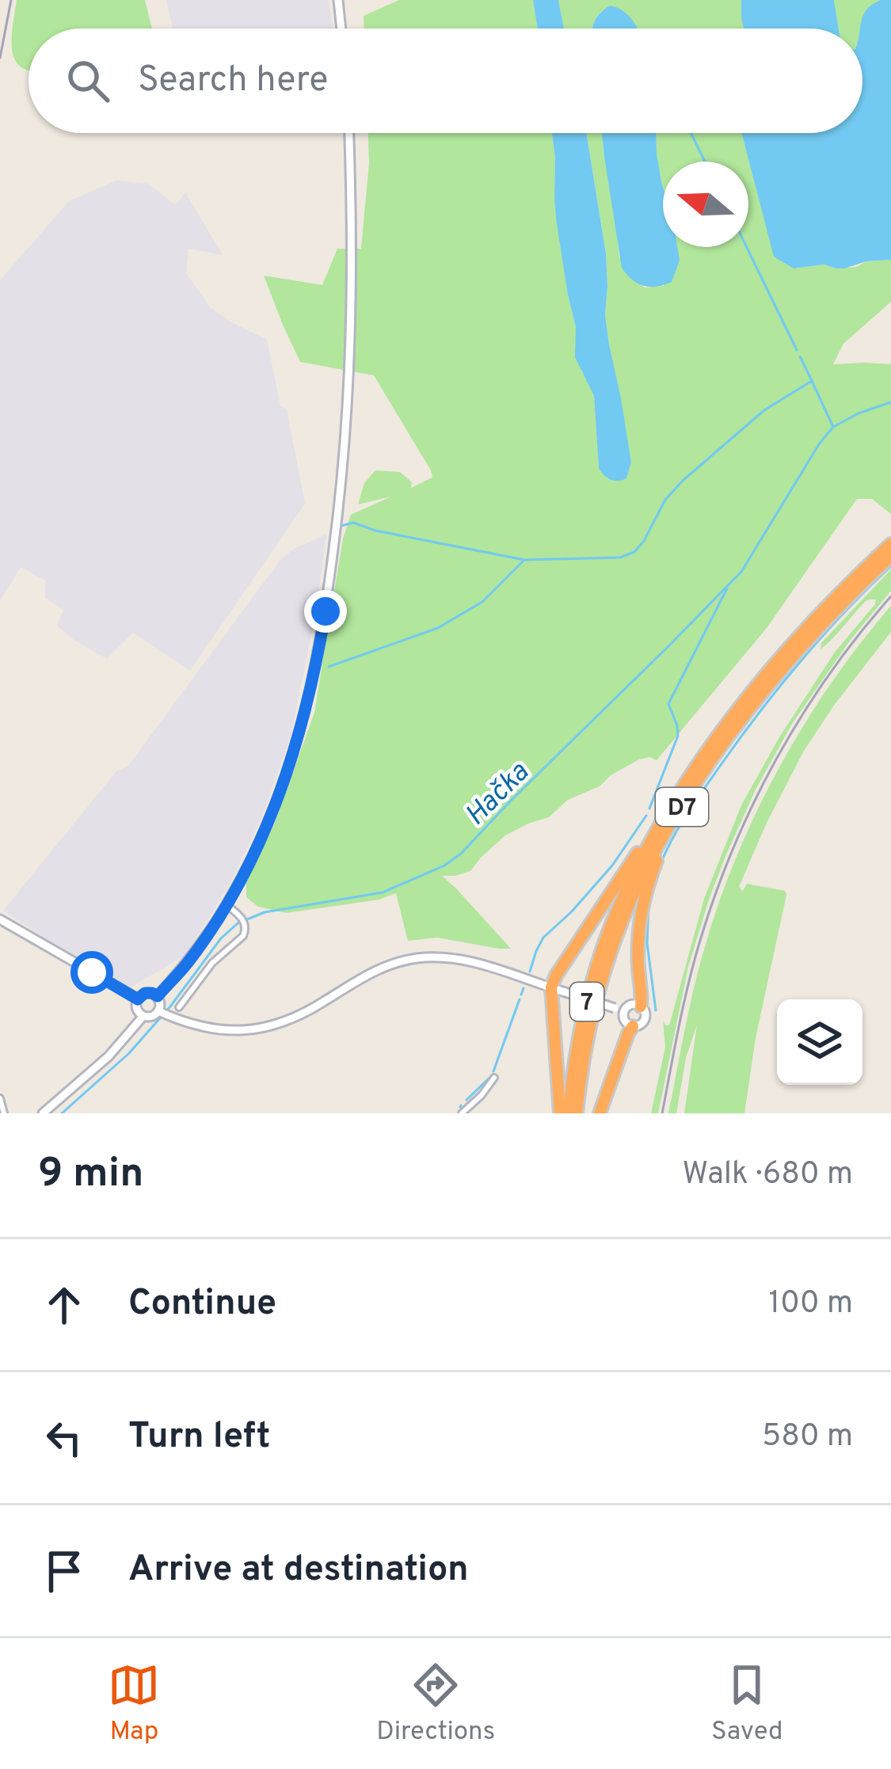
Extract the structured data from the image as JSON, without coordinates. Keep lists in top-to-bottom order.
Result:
{
  "streets": {
    "highway": ["D7", "7"]
  },
  "crossings": [
    ["D7", "7"]
  ],
  "water": ["Hačka"],
  "north": "left",
  "page": {
    "search": "Search here",
    "heading": ["9 min", "Walk · 680 m"],
    "list": [
      ["Continue", "100 m"],
      ["Turn left", "580 m"],
      "Arrive at destination"
    ],
    "nav": ["Map", "Directions", "Saved"]
  }
}
